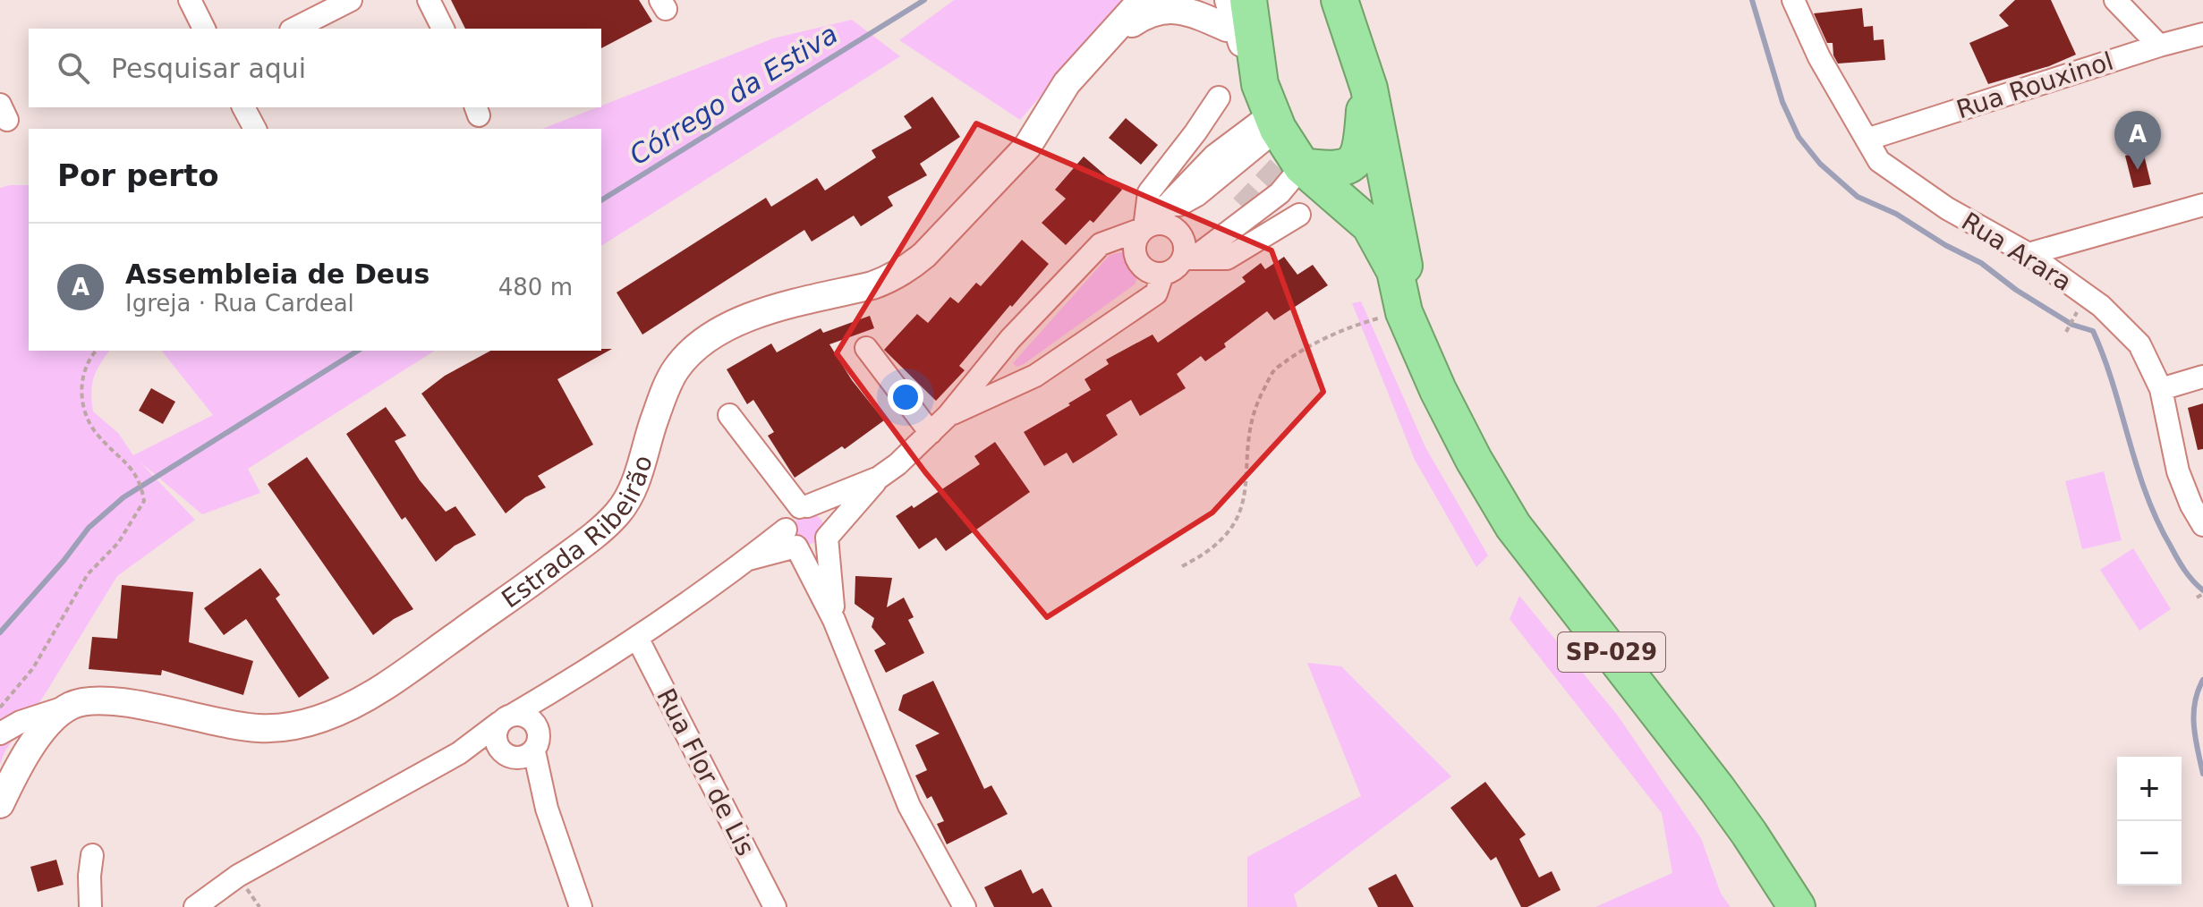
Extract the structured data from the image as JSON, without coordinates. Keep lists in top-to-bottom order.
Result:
{
  "streets": {
    "highway": ["SP-029"],
    "street": [
      "Rua Rouxinol",
      "Rua Arara",
      "Estrada Ribeirão",
      "Rua Flor de Lis"
    ]
  },
  "crossings": [
    ["Rua Rouxinol", "Rua Arara"],
    ["Estrada Ribeirão", "SP-029"]
  ],
  "water": ["Córrego da Estiva"],
  "page": {
    "search": "Pesquisar aqui",
    "pins": "A",
    "heading": "Por perto",
    "list": [
      {
        "mark": "A",
        "name": "Assembleia de Deus",
        "note": "Igreja · Rua Cardeal",
        "value": "480 m"
      }
    ],
    "map_buttons": ["+", "−"]
  }
}
